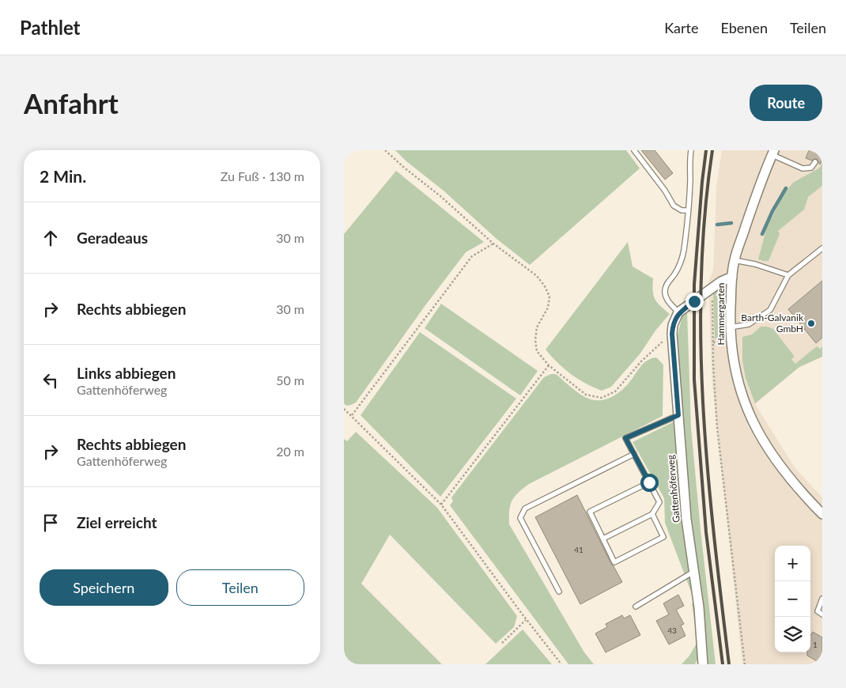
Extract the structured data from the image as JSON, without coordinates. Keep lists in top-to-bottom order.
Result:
{
  "streets": {
    "street": ["Hammergarten", "Gattenhöferweg"]
  },
  "places": ["Barth-Galvanik GmbH"],
  "house_numbers": ["41", "43", "1"],
  "page": {
    "header": "Pathlet",
    "nav": ["Karte", "Ebenen", "Teilen"],
    "buttons": [
      "Route",
      ["Speichern", "Teilen"]
    ],
    "title": "Anfahrt",
    "heading": ["2 Min.", "Zu Fuß · 130 m"],
    "list": [
      ["Geradeaus", "30 m"],
      ["Rechts abbiegen", "30 m"],
      ["Links abbiegen", "Gattenhöferweg", "50 m"],
      ["Rechts abbiegen", "Gattenhöferweg", "20 m"],
      "Ziel erreicht"
    ],
    "map_buttons": ["+", "−"]
  }
}
